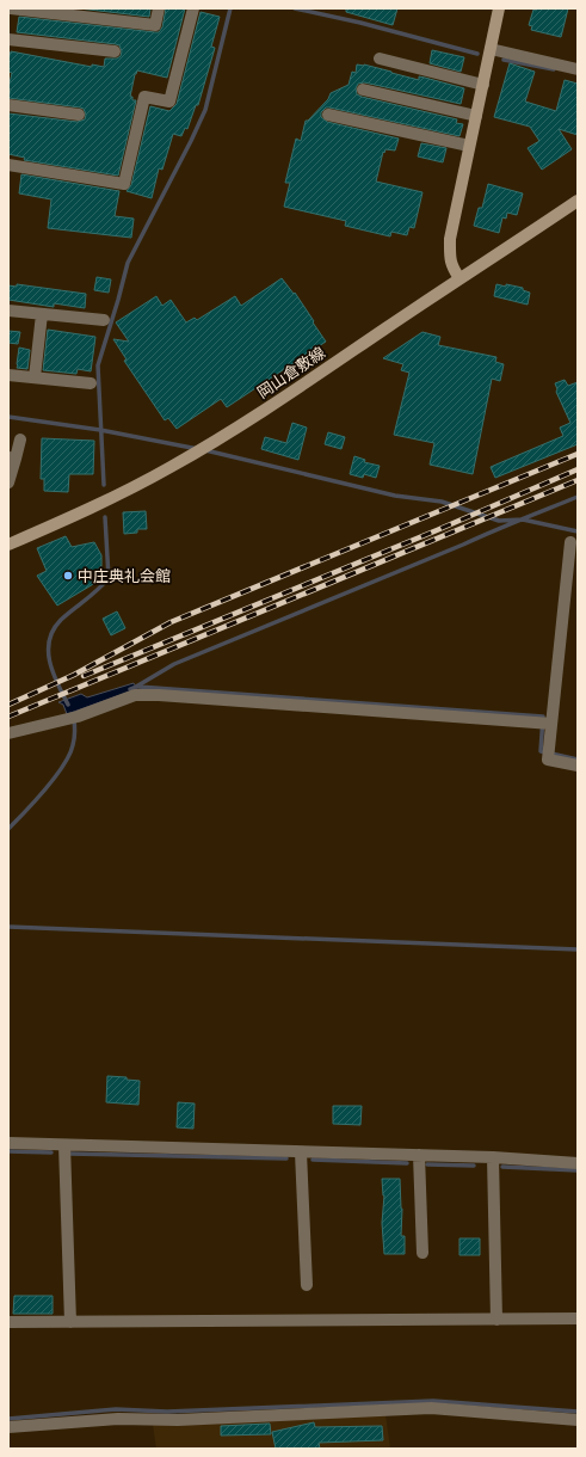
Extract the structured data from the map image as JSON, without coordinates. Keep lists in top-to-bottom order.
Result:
{
  "streets": {
    "main road": ["岡山倉敷線"]
  },
  "places": ["中庄典礼会館"]
}
